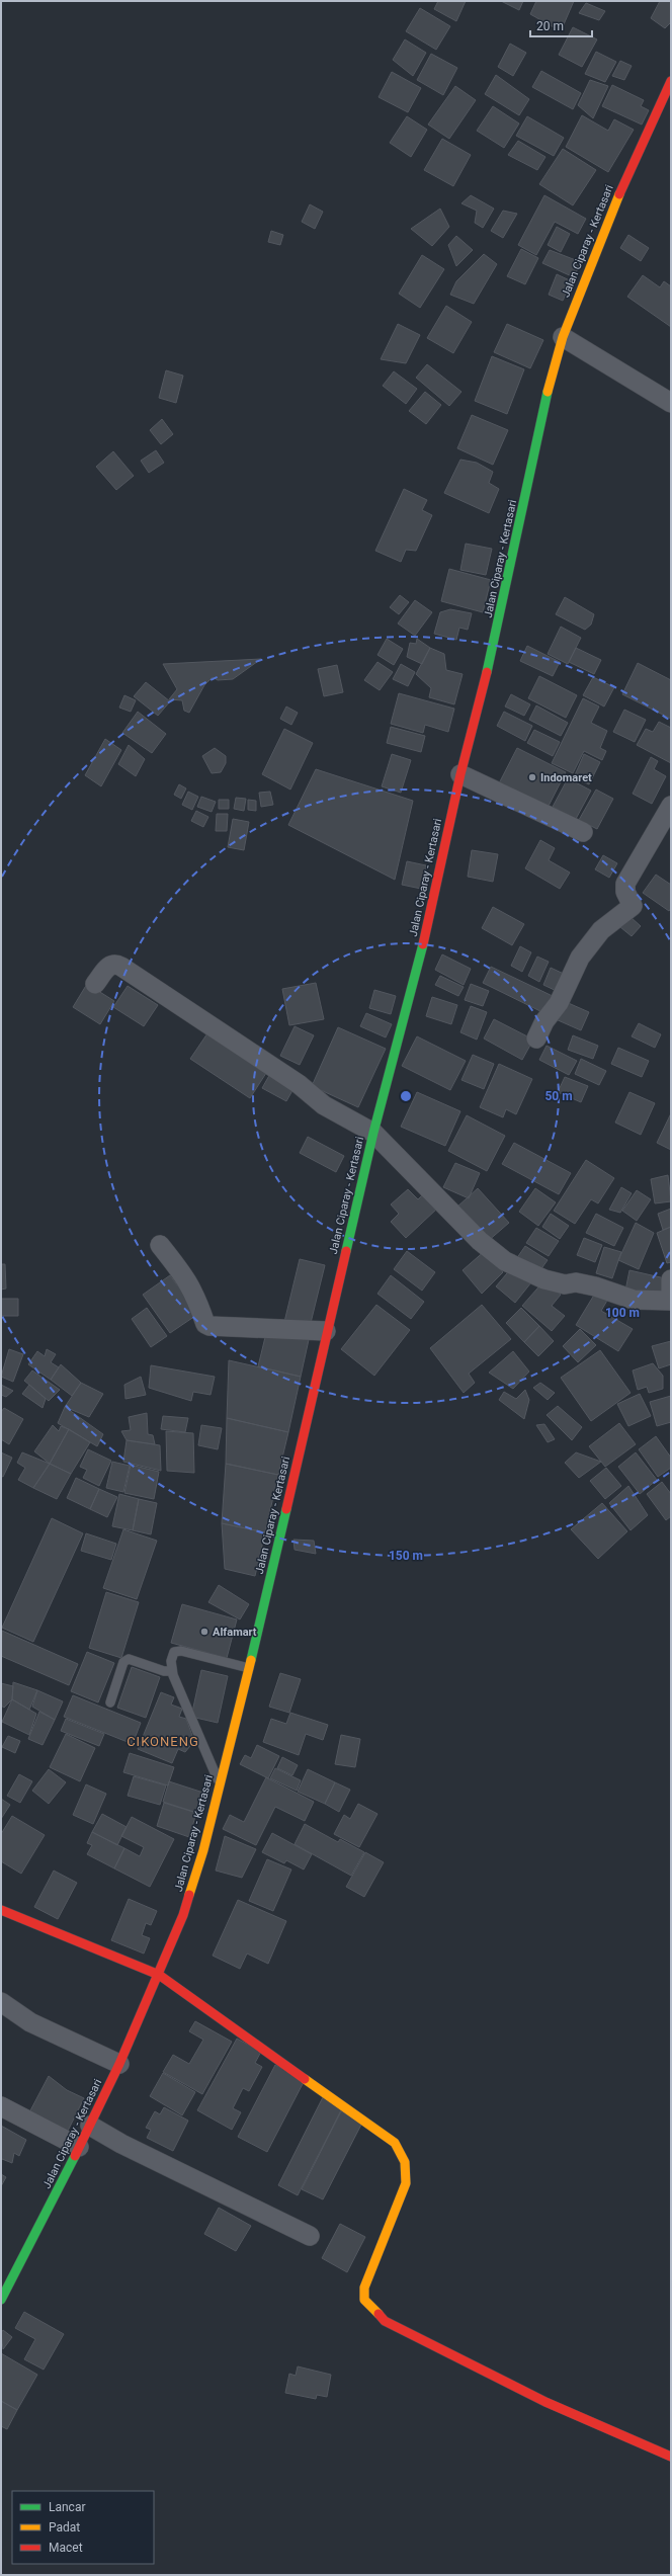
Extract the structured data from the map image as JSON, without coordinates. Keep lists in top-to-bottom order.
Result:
{
  "streets": {
    "main road": ["Jalan Ciparay - Kertasari"]
  },
  "districts": ["CIKONENG"],
  "places": ["Indomaret", "Alfamart"],
  "legend": ["Lancar", "Padat", "Macet"],
  "scale_bar": "20 m",
  "rings": ["50 m", "100 m", "150 m"]
}
